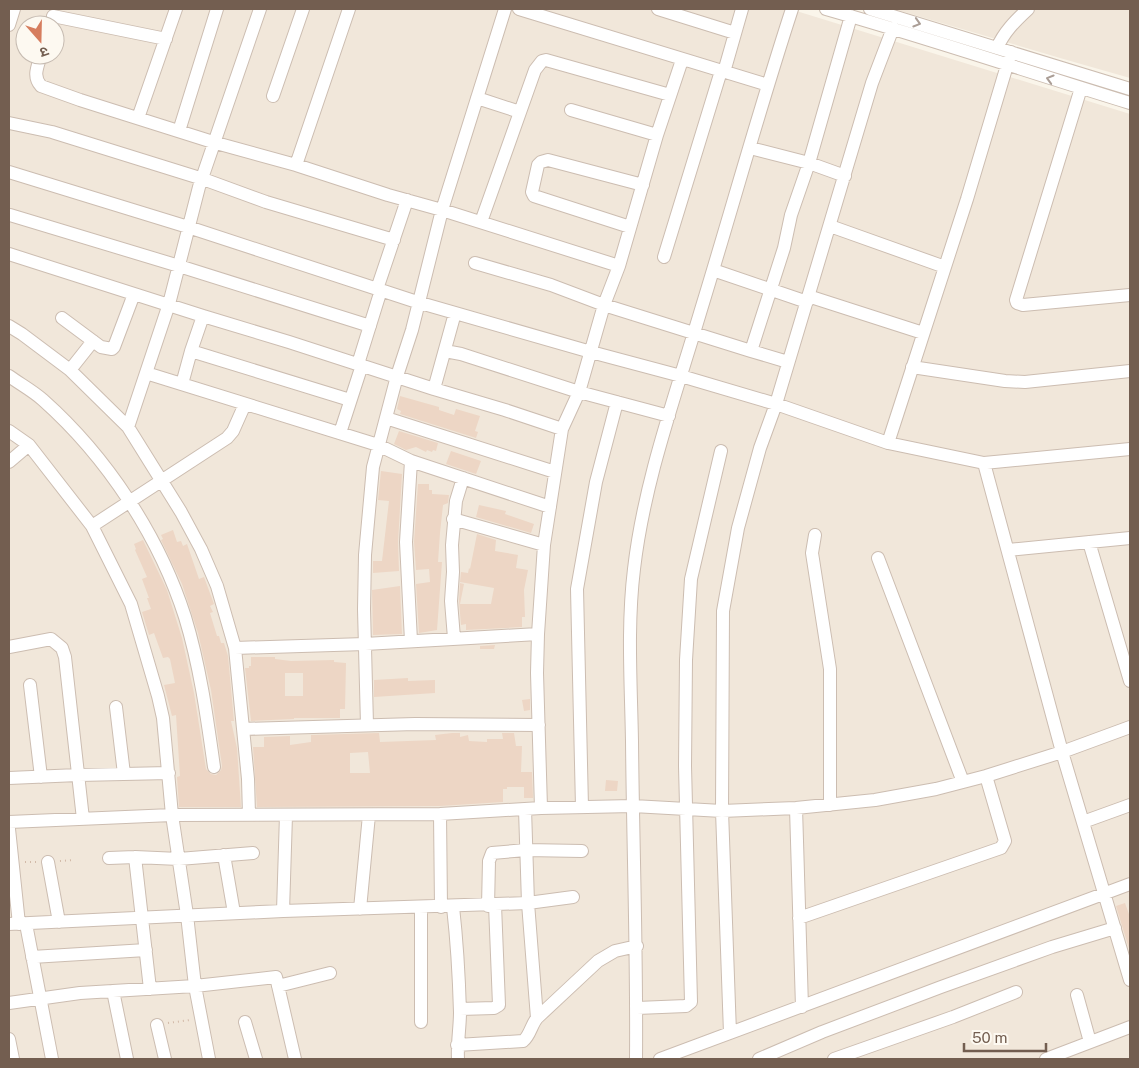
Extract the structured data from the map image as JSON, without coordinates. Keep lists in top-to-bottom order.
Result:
{
  "scale_bar": "50 m",
  "north": "bottom"
}
